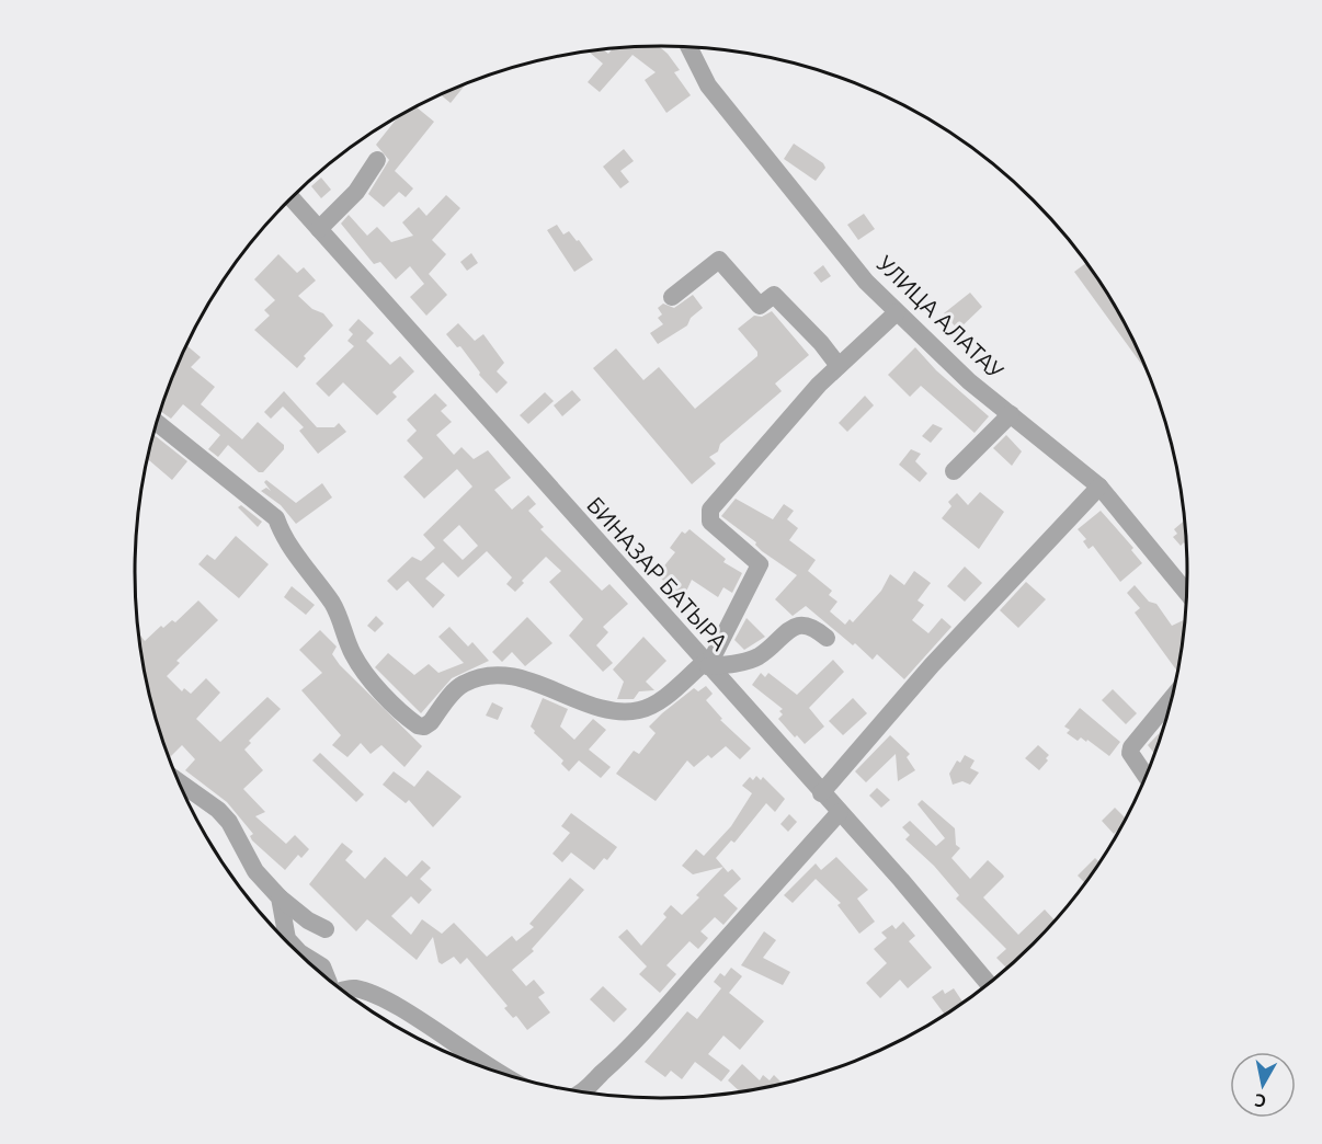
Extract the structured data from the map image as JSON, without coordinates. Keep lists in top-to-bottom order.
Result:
{
  "streets": {
    "street": ["УЛИЦА АЛАТАУ", "БИНАЗАР БАТЫРА"]
  },
  "north": "bottom"
}
